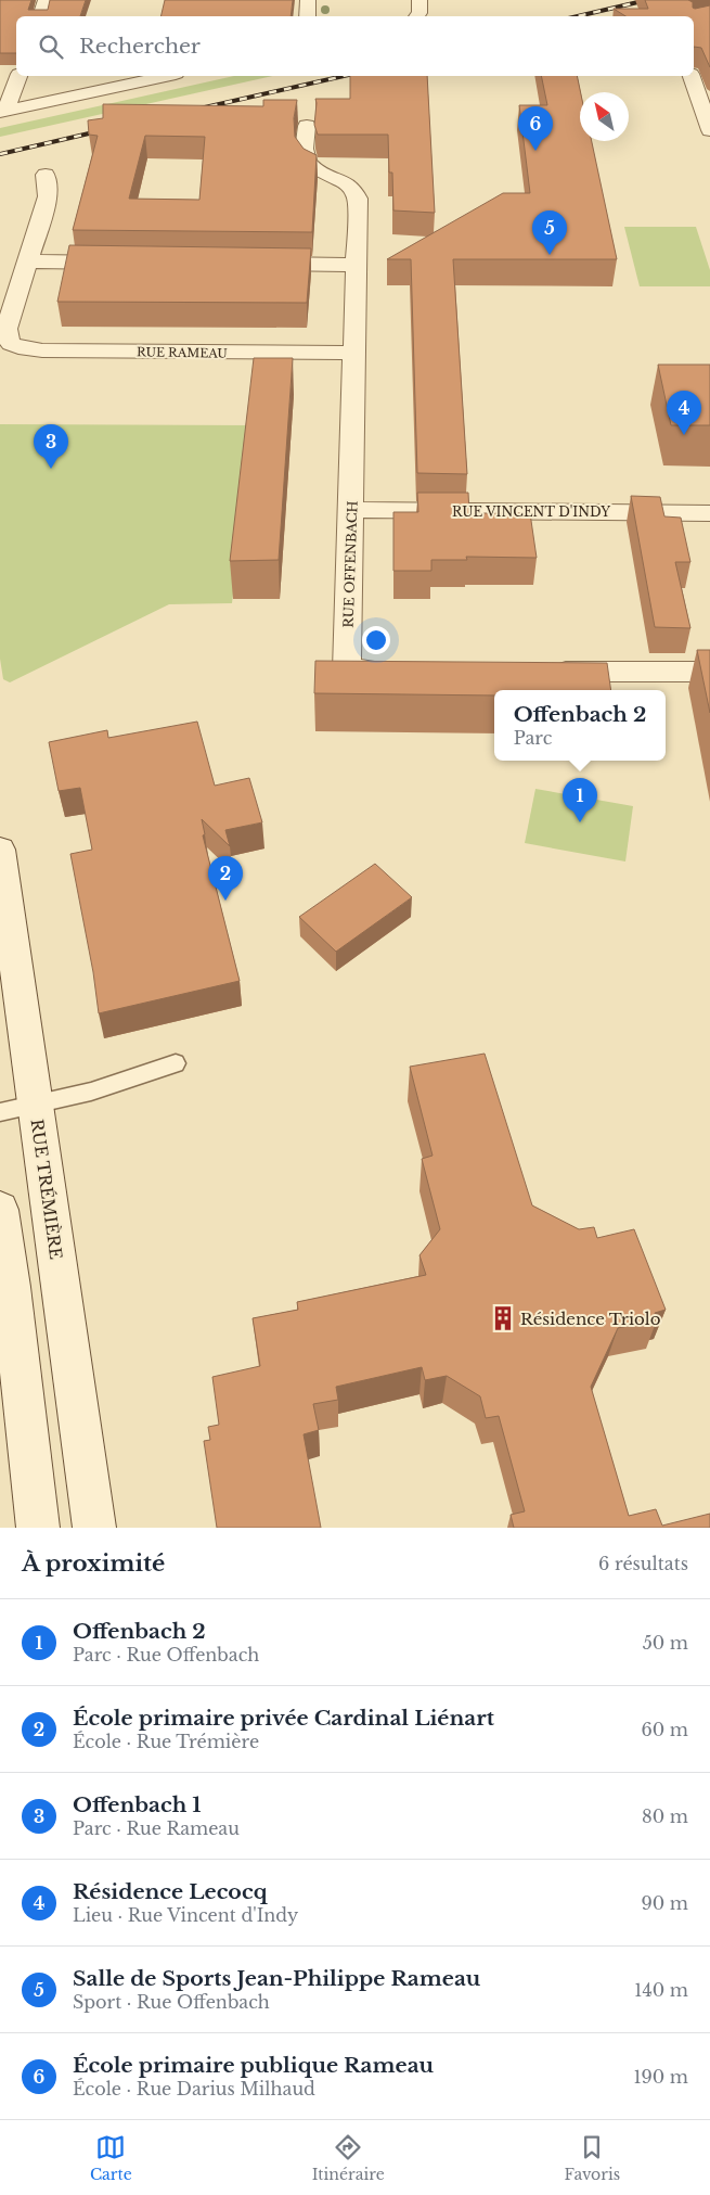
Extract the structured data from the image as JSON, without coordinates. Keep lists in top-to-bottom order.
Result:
{
  "streets": {
    "street": [
      "RUE RAMEAU",
      "RUE VINCENT D'INDY",
      "RUE OFFENBACH",
      "RUE TRÉMIÈRE"
    ]
  },
  "crossings": [
    ["RUE RAMEAU", "RUE OFFENBACH"],
    ["RUE VINCENT D'INDY", "RUE OFFENBACH"]
  ],
  "places": {
    "building": ["Résidence Triolo"]
  },
  "north": "top left",
  "page": {
    "search": "Rechercher",
    "pins": [
      "6",
      "5",
      "4",
      "3",
      "1",
      "2"
    ],
    "popup": ["Offenbach 2", "Parc"],
    "heading": ["À proximité", "6 résultats"],
    "list": [
      {
        "mark": "1",
        "name": "Offenbach 2",
        "note": "Parc · Rue Offenbach",
        "value": "50 m"
      },
      {
        "mark": "2",
        "name": "École primaire privée Cardinal Liénart",
        "note": "École · Rue Trémière",
        "value": "60 m"
      },
      {
        "mark": "3",
        "name": "Offenbach 1",
        "note": "Parc · Rue Rameau",
        "value": "80 m"
      },
      {
        "mark": "4",
        "name": "Résidence Lecocq",
        "note": "Lieu · Rue Vincent d'Indy",
        "value": "90 m"
      },
      {
        "mark": "5",
        "name": "Salle de Sports Jean-Philippe Rameau",
        "note": "Sport · Rue Offenbach",
        "value": "140 m"
      },
      {
        "mark": "6",
        "name": "École primaire publique Rameau",
        "note": "École · Rue Darius Milhaud",
        "value": "190 m"
      }
    ],
    "nav": ["Carte", "Itinéraire", "Favoris"]
  }
}
